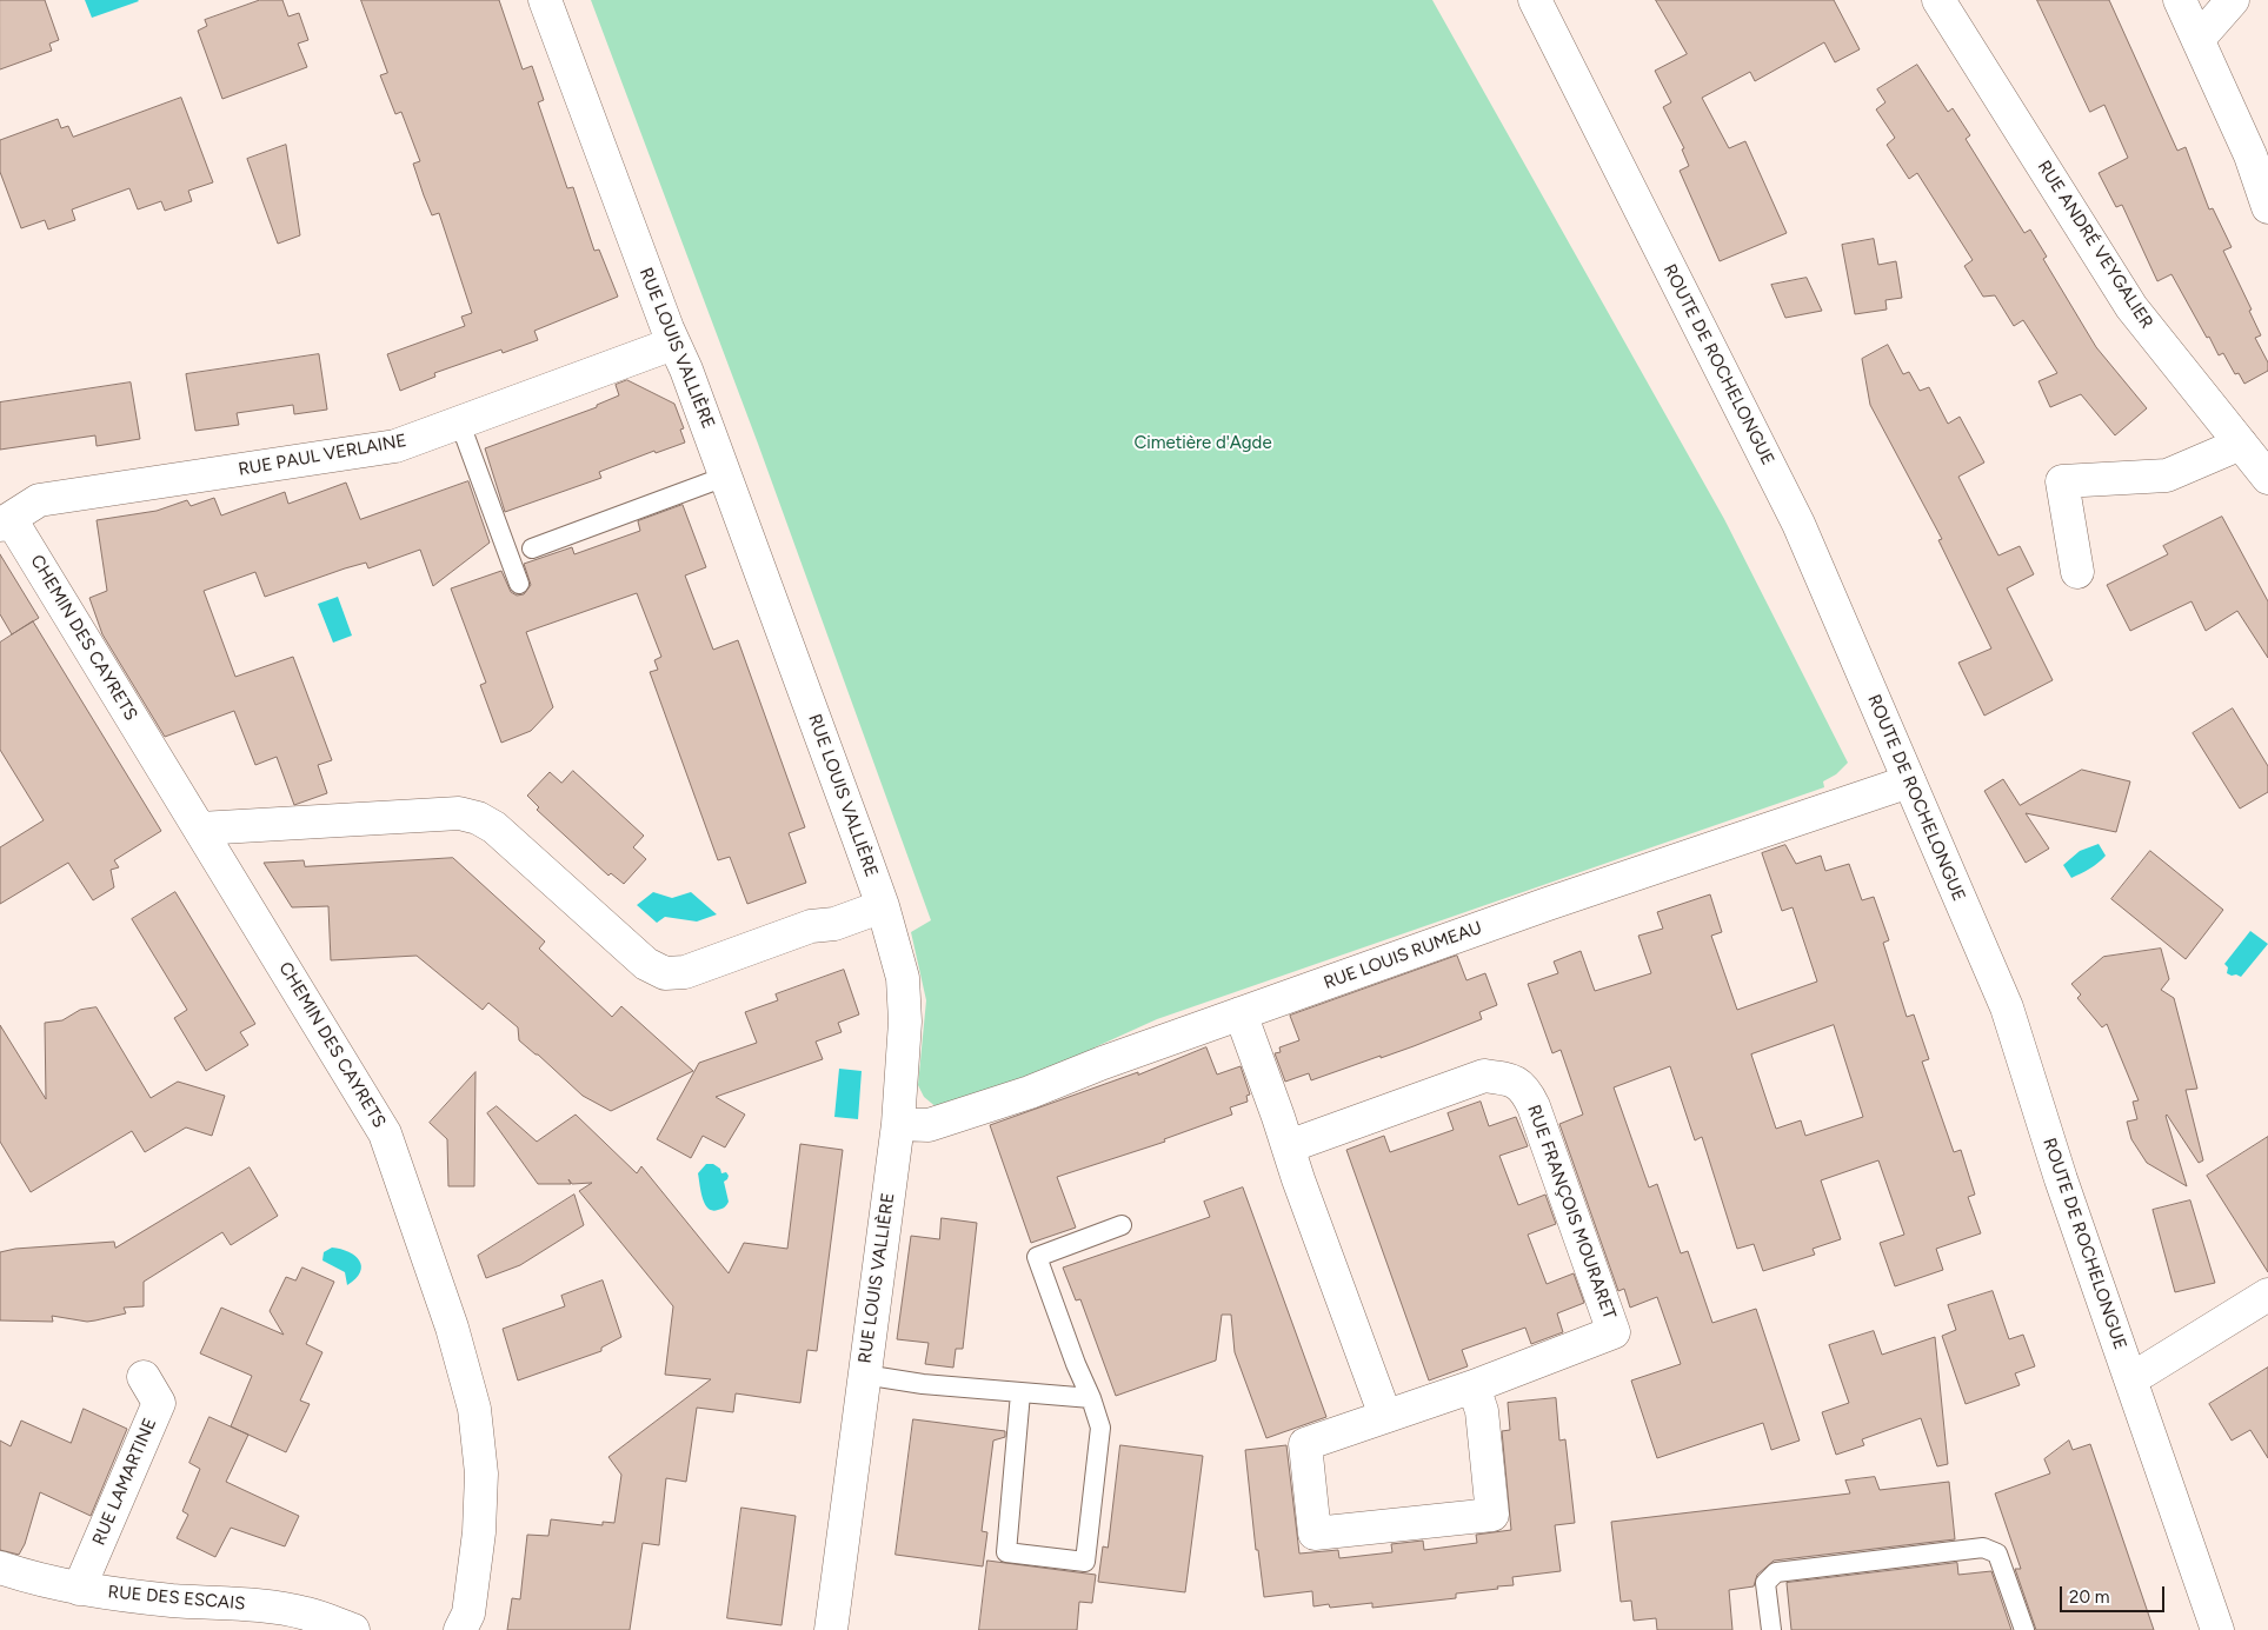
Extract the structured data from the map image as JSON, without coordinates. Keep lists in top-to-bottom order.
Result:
{
  "streets": {
    "street": [
      "RUE ANDRÉ VEYGALIER",
      "RUE LOUIS VALLIÈRE",
      "ROUTE DE ROCHELONGUE",
      "RUE PAUL VERLAINE",
      "CHEMIN DES CAYRETS",
      "RUE LOUIS RUMEAU",
      "RUE FRANÇOIS MOURARET",
      "RUE LAMARTINE",
      "RUE DES ESCAIS"
    ]
  },
  "crossings": [
    ["RUE LOUIS VALLIÈRE", "RUE PAUL VERLAINE"],
    ["RUE LOUIS VALLIÈRE", "RUE LOUIS RUMEAU"],
    ["ROUTE DE ROCHELONGUE", "RUE LOUIS RUMEAU"],
    ["RUE PAUL VERLAINE", "CHEMIN DES CAYRETS"],
    ["RUE LAMARTINE", "RUE DES ESCAIS"]
  ],
  "parks": ["Cimetière d'Agde"],
  "scale_bar": "20 m"
}
